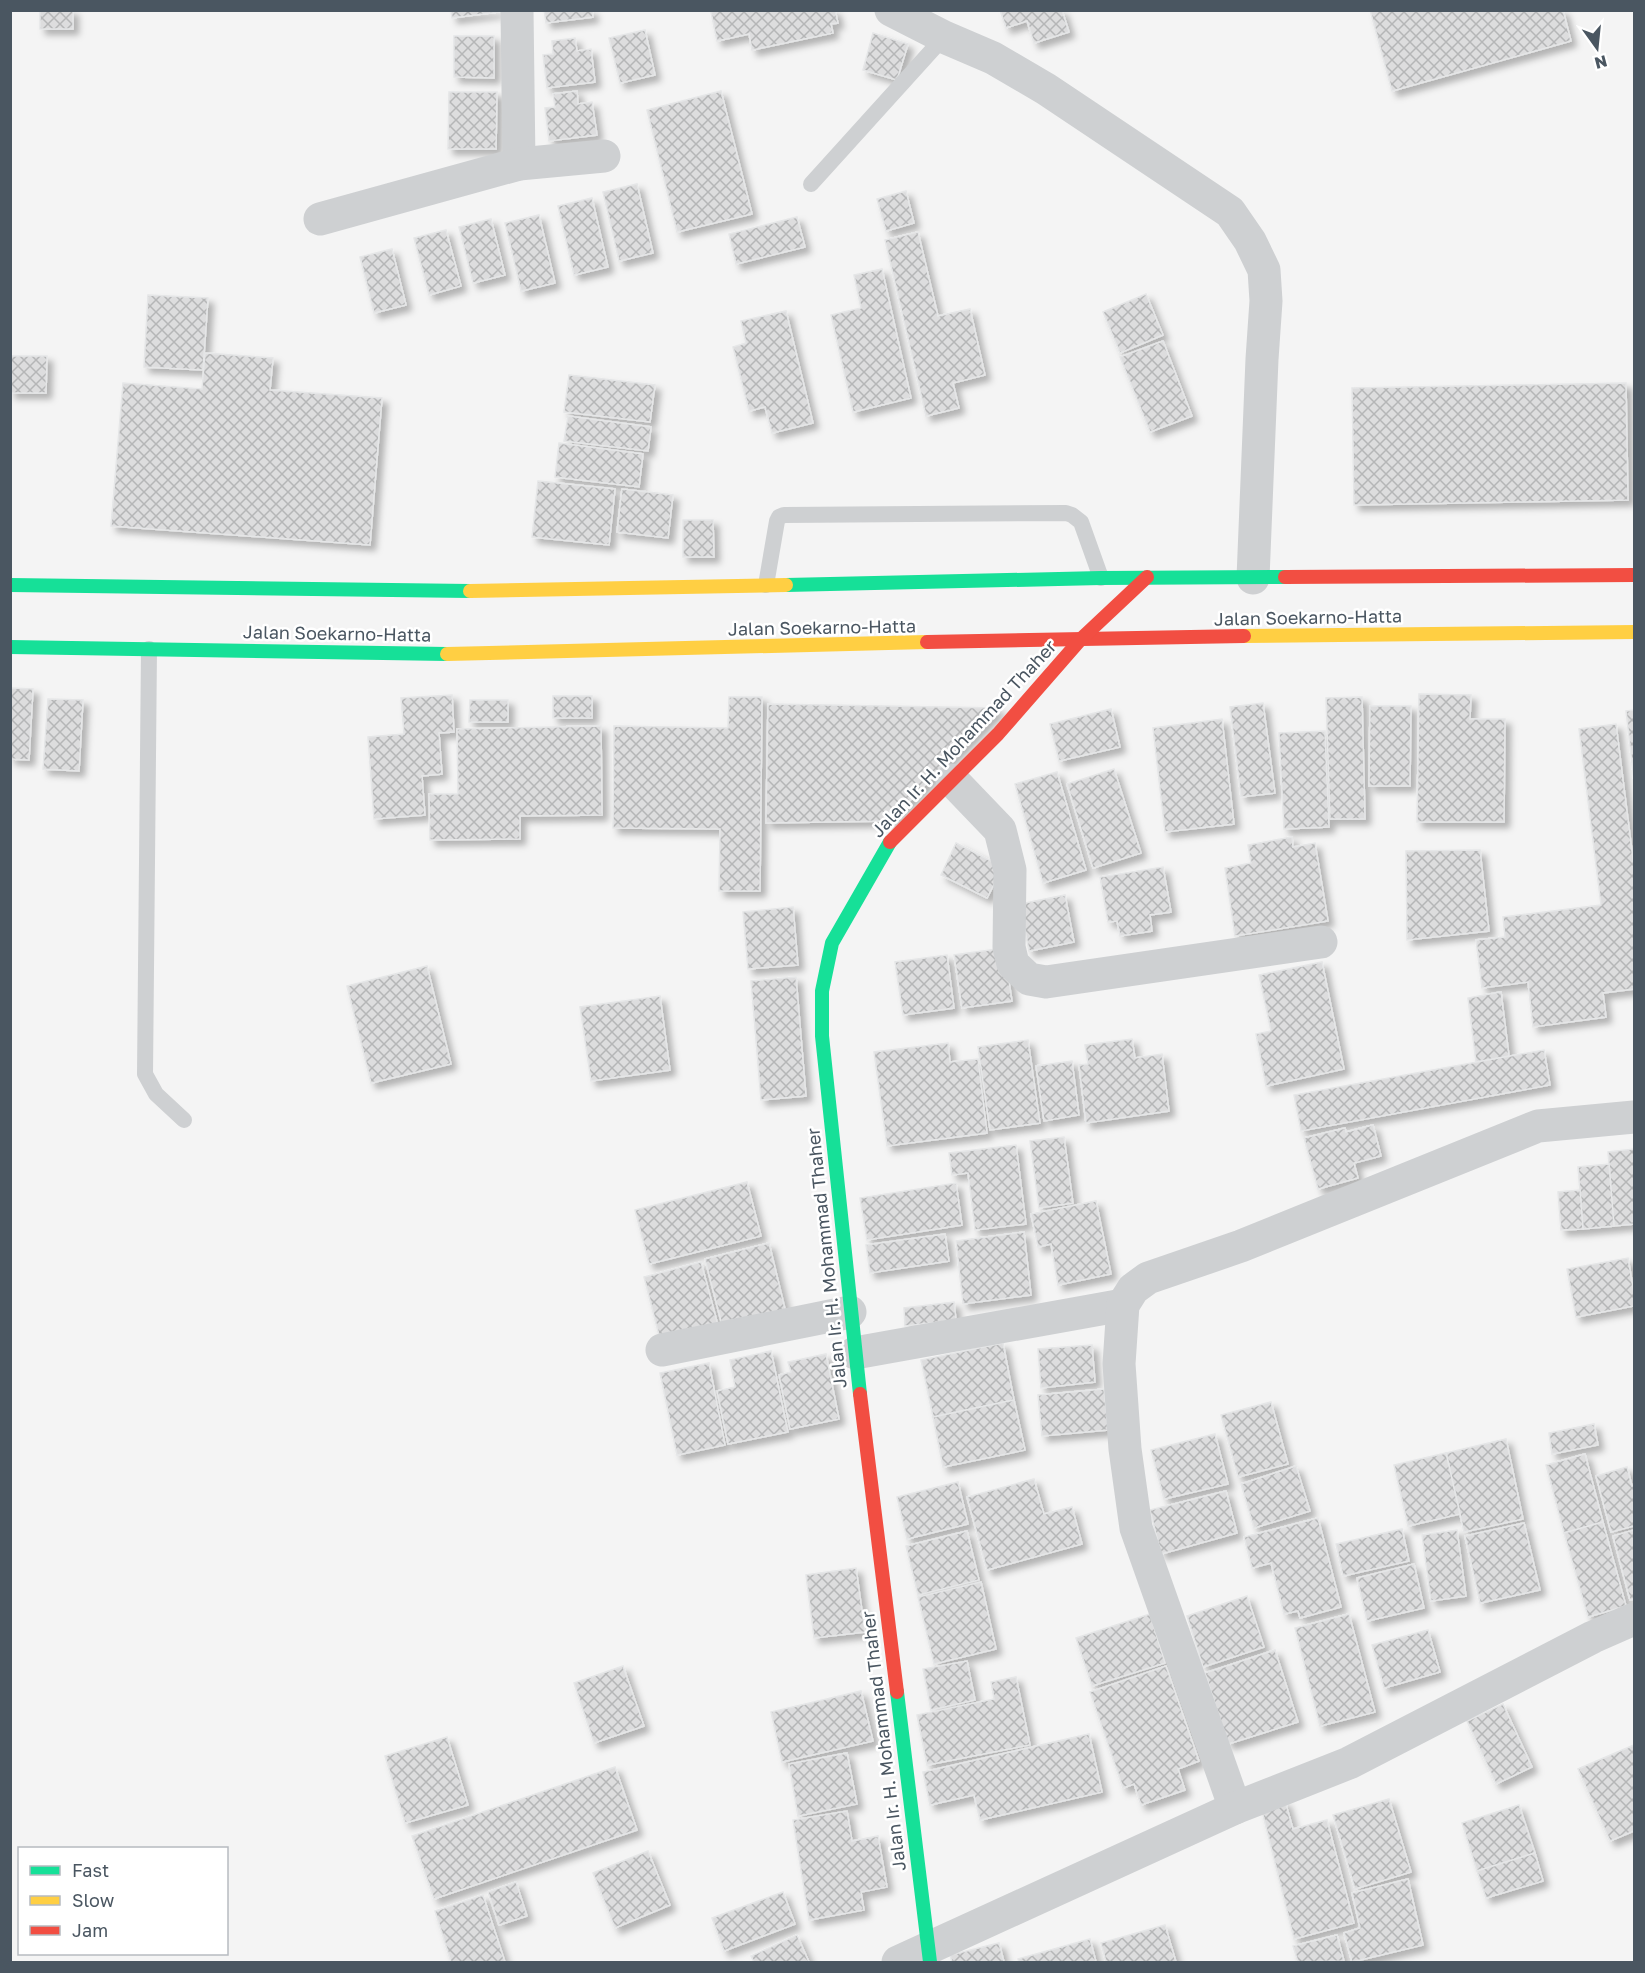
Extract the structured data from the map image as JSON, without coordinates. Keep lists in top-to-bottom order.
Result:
{
  "streets": {
    "main road": ["Jalan Soekarno-Hatta", "Jalan Ir. H. Mohammad Thaher"]
  },
  "crossings": [
    ["Jalan Soekarno-Hatta", "Jalan Ir. H. Mohammad Thaher"]
  ],
  "legend": ["Fast", "Slow", "Jam"],
  "north": "bottom"
}
